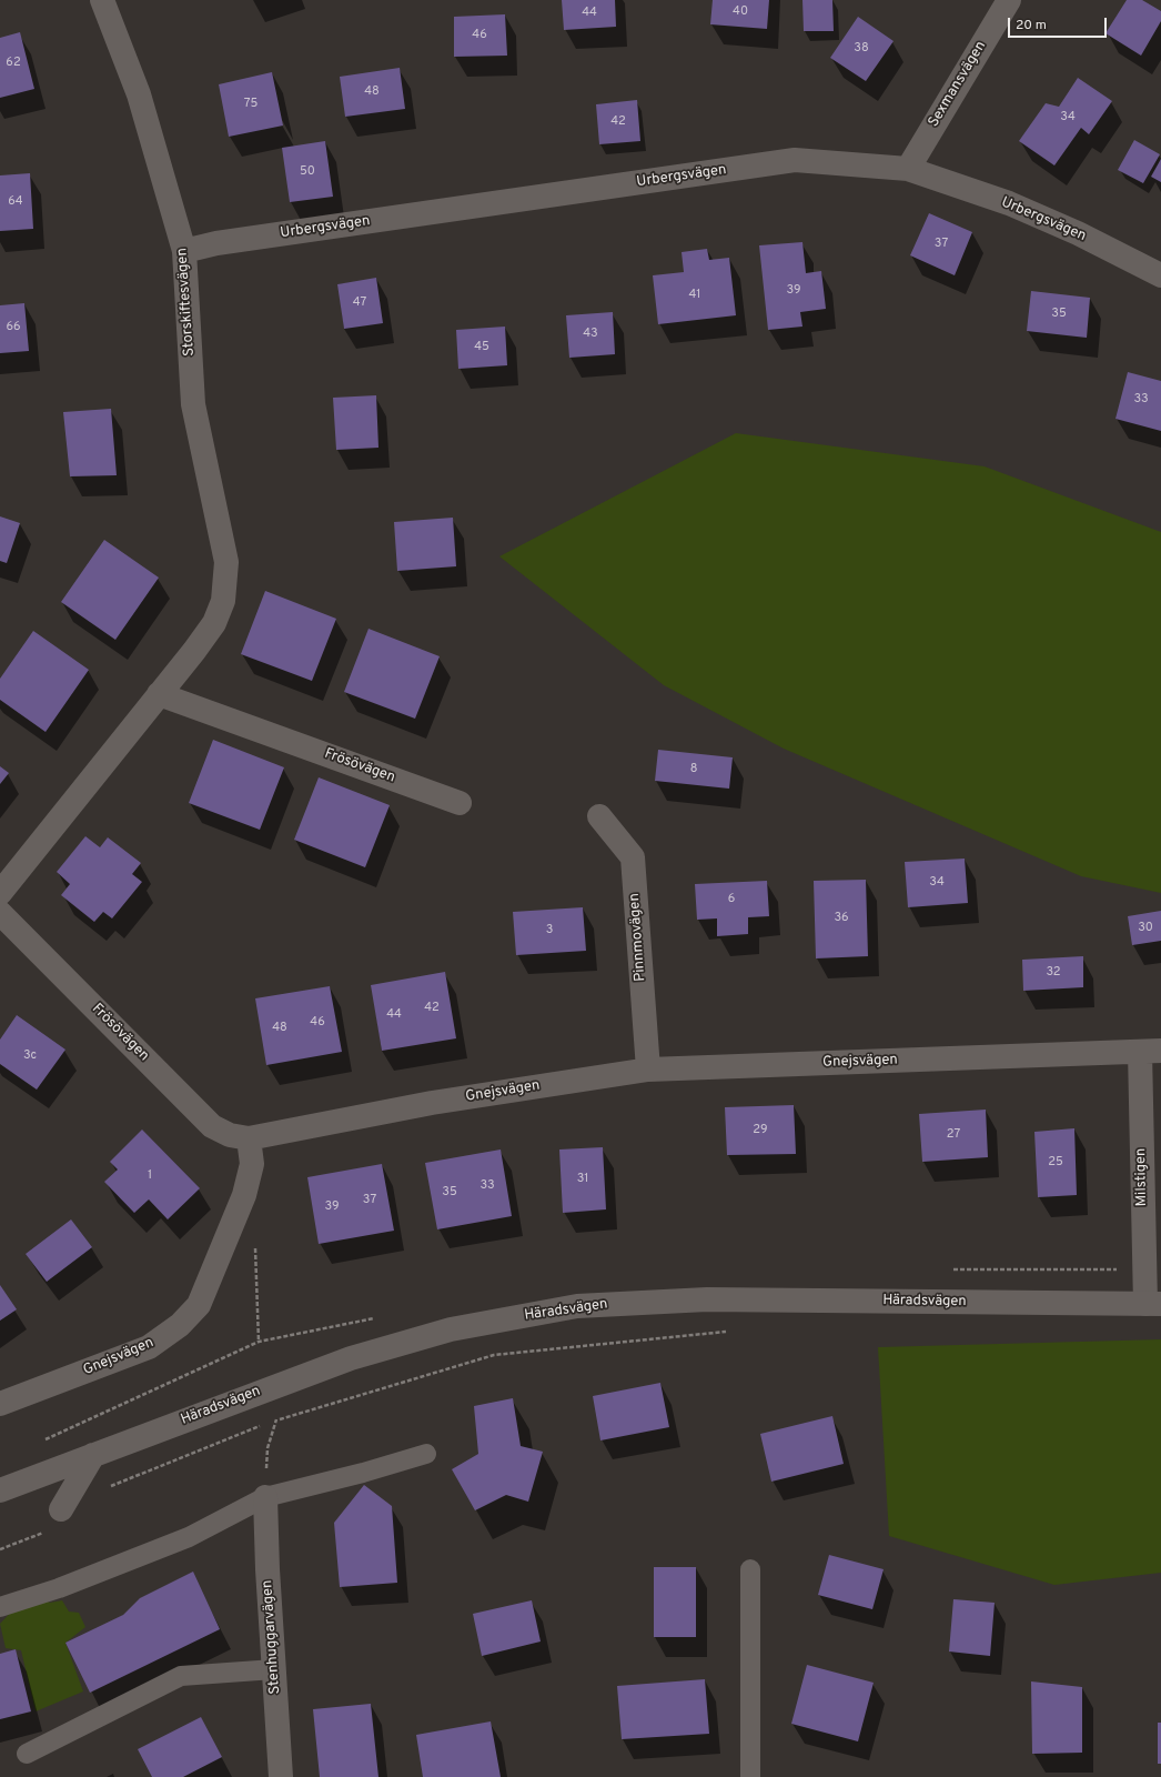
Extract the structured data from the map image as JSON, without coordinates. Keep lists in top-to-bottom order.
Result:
{
  "streets": {
    "street": [
      "Sexmansvägen",
      "Urbergsvägen",
      "Storskiftesvägen",
      "Frösövägen",
      "Pinnmovägen",
      "Gnejsvägen",
      "Milstigen",
      "Häradsvägen",
      "Stenhuggarvägen"
    ]
  },
  "crossings": [
    ["Sexmansvägen", "Urbergsvägen"],
    ["Urbergsvägen", "Storskiftesvägen"],
    ["Storskiftesvägen", "Frösövägen"],
    ["Frösövägen", "Gnejsvägen"],
    ["Pinnmovägen", "Gnejsvägen"],
    ["Gnejsvägen", "Milstigen"],
    ["Milstigen", "Häradsvägen"]
  ],
  "house_numbers": [
    "40",
    "44",
    "46",
    "38",
    "62",
    "48",
    "75",
    "34",
    "42",
    "50",
    "64",
    "37",
    "39",
    "41",
    "47",
    "35",
    "66",
    "43",
    "45",
    "33",
    "8",
    "34",
    "6",
    "36",
    "30",
    "3",
    "32",
    "42",
    "44",
    "46",
    "48",
    "3c",
    "29",
    "27",
    "25",
    "1",
    "31",
    "33",
    "35",
    "37",
    "39"
  ],
  "scale_bar": "20 m"
}
